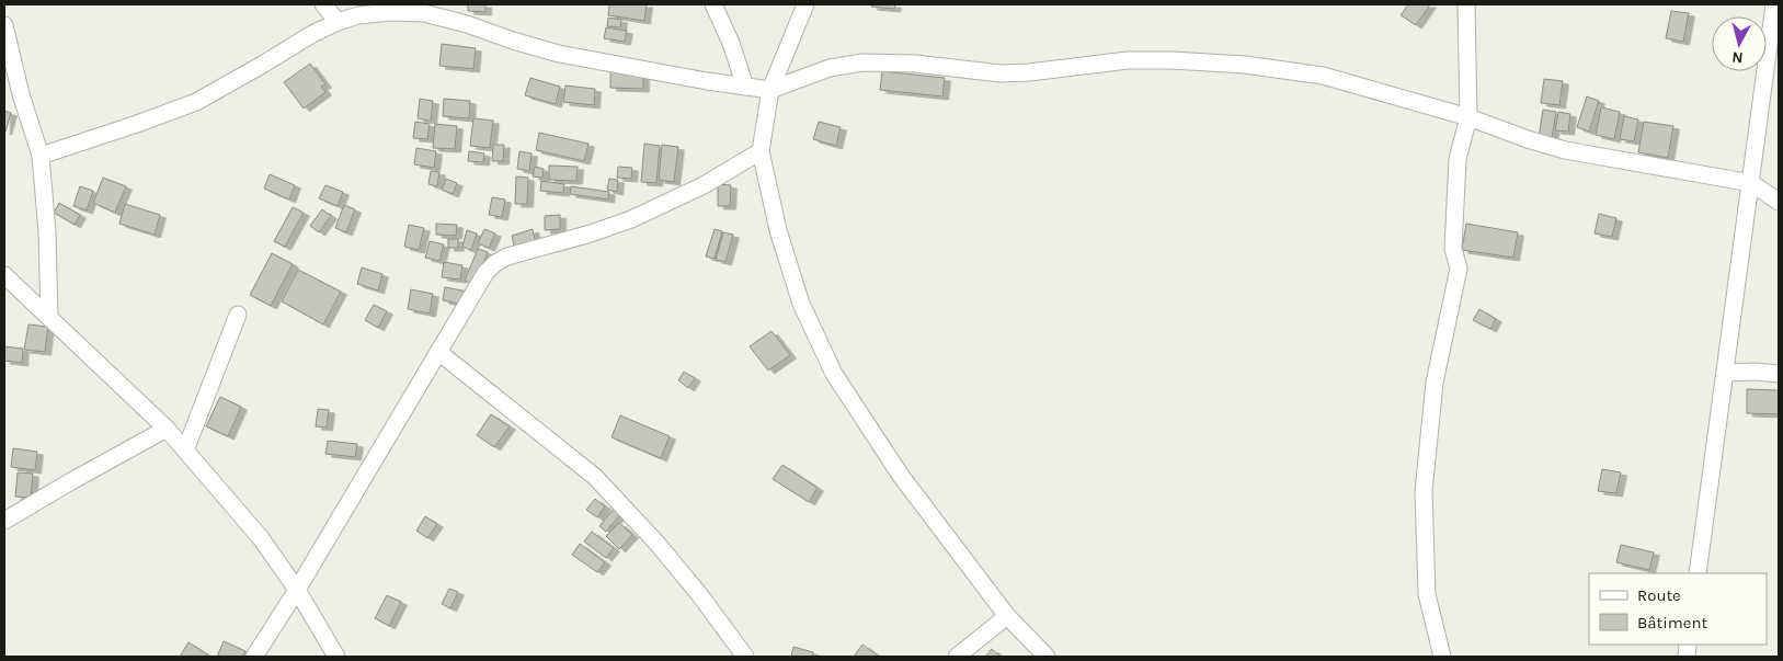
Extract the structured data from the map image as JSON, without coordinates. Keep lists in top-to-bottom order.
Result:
{
  "legend": ["Route", "Bâtiment"],
  "north": "bottom"
}
